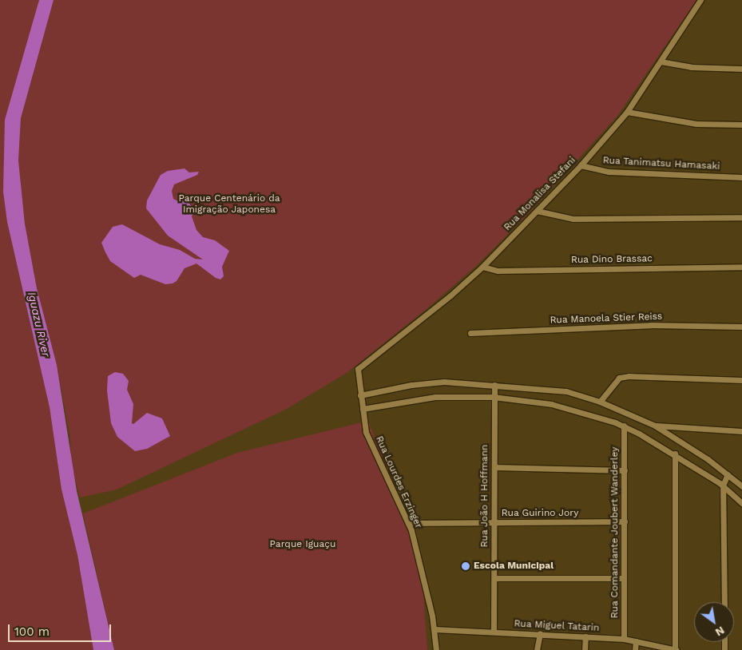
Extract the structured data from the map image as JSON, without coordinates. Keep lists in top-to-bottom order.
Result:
{
  "streets": {
    "street": [
      "Rua Tanimatsu Hamasaki",
      "Rua Monalisa Stefani",
      "Rua Dino Brassac",
      "Rua Manoela Stier Reiss",
      "Rua Lourdes Erzinger",
      "Rua João H Hoffmann",
      "Rua Guirino Jory",
      "Rua Comandante Joubert Wanderley",
      "Rua Miguel Tatarin"
    ]
  },
  "crossings": [
    ["Rua Tanimatsu Hamasaki", "Rua Monalisa Stefani"],
    ["Rua Monalisa Stefani", "Rua Dino Brassac"],
    ["Rua Monalisa Stefani", "Rua Lourdes Erzinger"],
    ["Rua Lourdes Erzinger", "Rua Guirino Jory"],
    ["Rua Lourdes Erzinger", "Rua Miguel Tatarin"],
    ["Rua João H Hoffmann", "Rua Guirino Jory"],
    ["Rua João H Hoffmann", "Rua Miguel Tatarin"],
    ["Rua Guirino Jory", "Rua Comandante Joubert Wanderley"],
    ["Rua Comandante Joubert Wanderley", "Rua Miguel Tatarin"]
  ],
  "water": ["Iguazu River"],
  "parks": ["Parque Centenário da Imigração Japonesa", "Parque Iguaçu"],
  "places": ["Escola Municipal"],
  "scale_bar": "100 m",
  "north": "bottom right"
}
